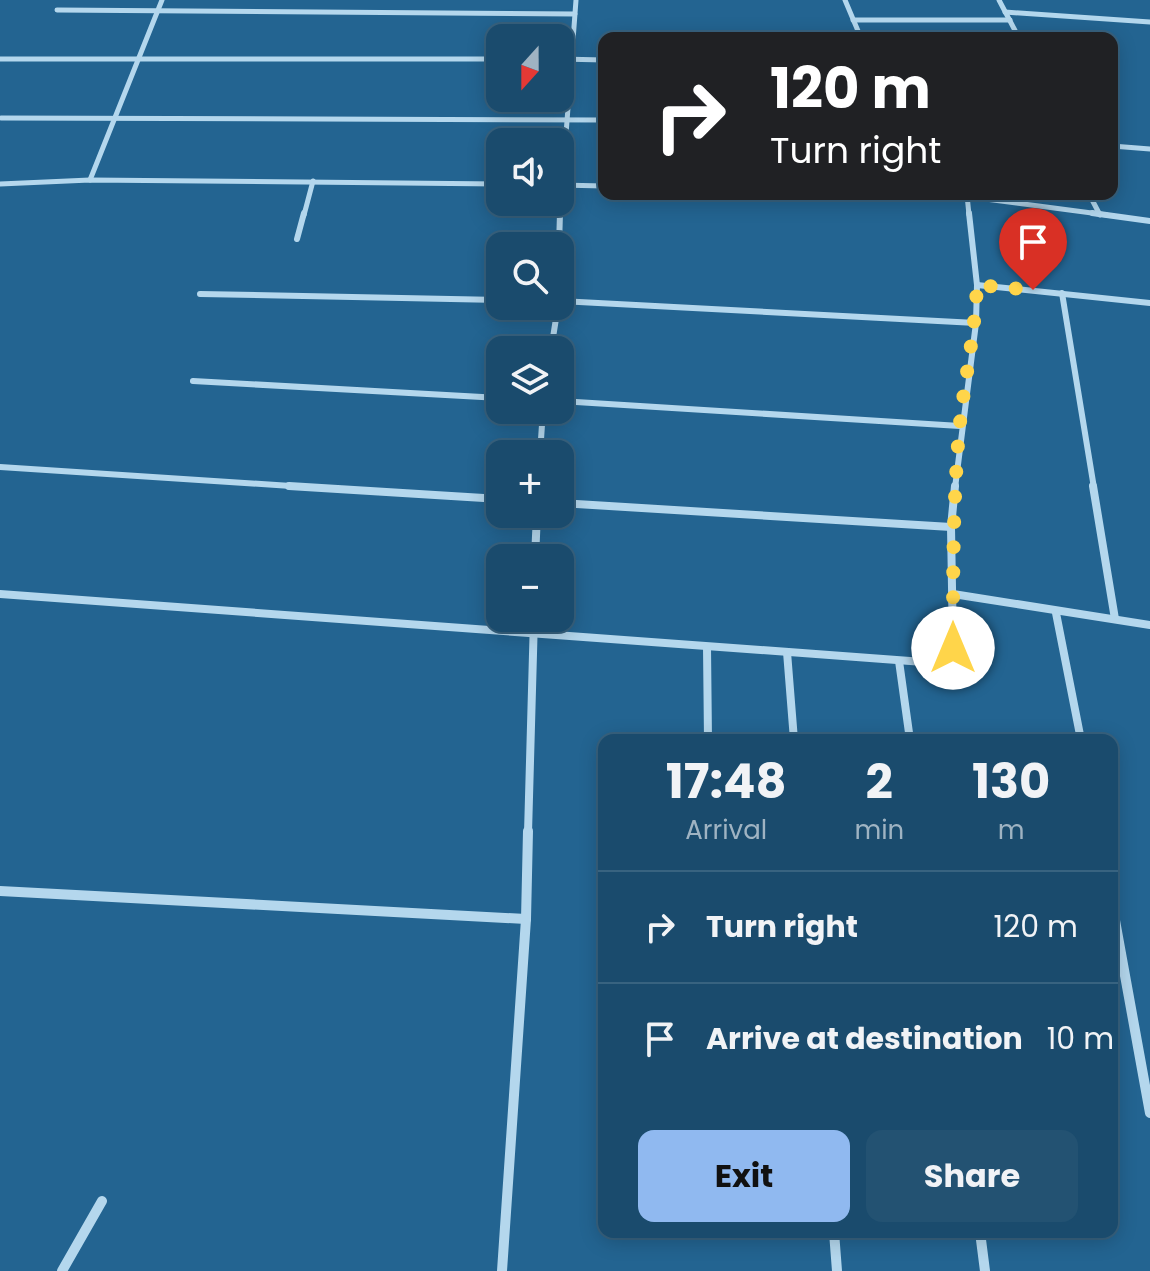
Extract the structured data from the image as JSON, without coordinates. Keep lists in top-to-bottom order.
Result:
{
  "north": "bottom",
  "page": {
    "map_buttons": ["+", "−"],
    "turn": ["120 m", "Turn right"],
    "eta": [
      "17:48",
      "Arrival",
      "2",
      "min",
      "130",
      "m"
    ],
    "list": [
      {
        "name": "Turn right",
        "value": "120 m"
      },
      {
        "name": "Arrive at destination",
        "value": "10 m"
      }
    ],
    "buttons": ["Exit", "Share"]
  }
}
